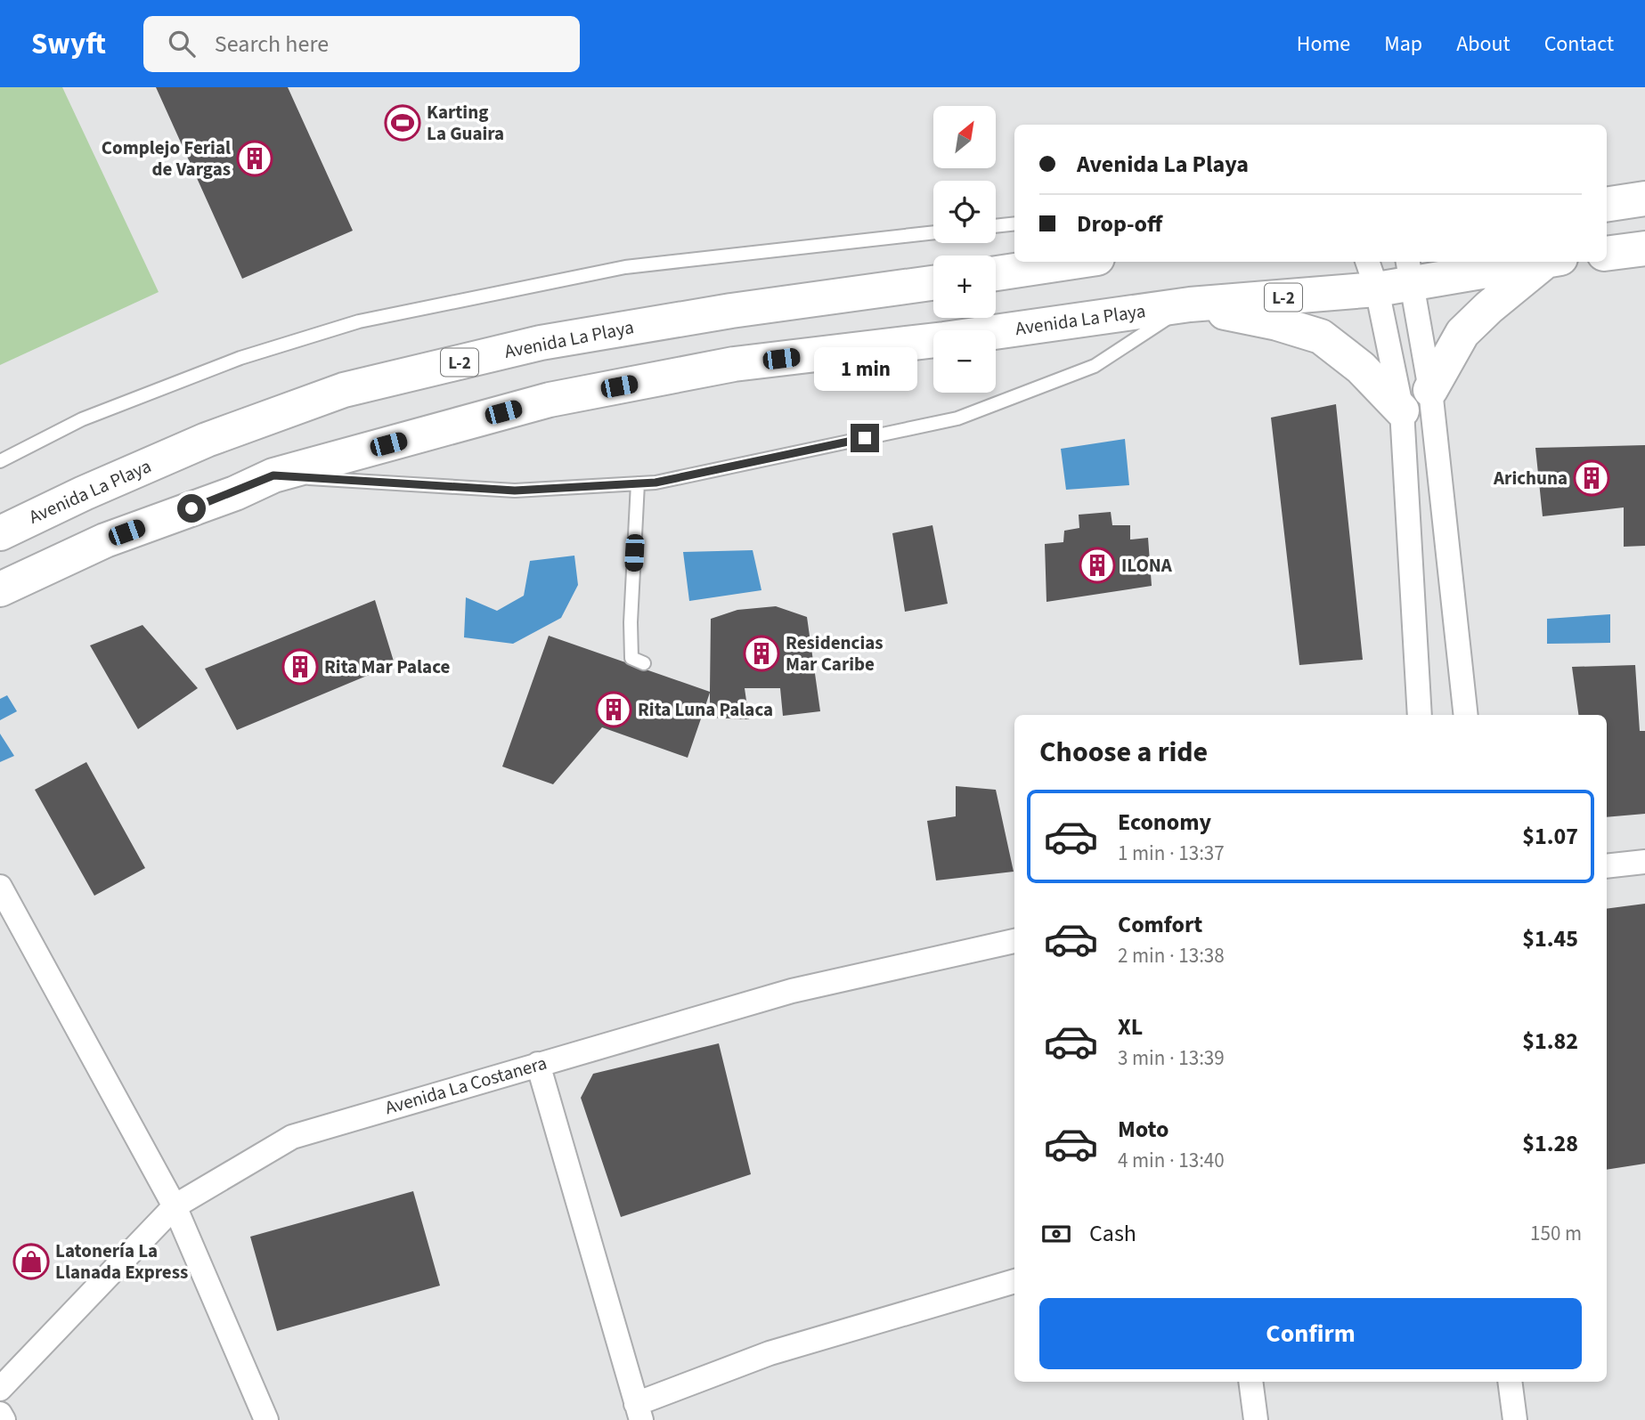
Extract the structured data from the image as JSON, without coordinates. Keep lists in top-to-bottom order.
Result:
{
  "streets": {
    "main road": ["L-2", "Avenida La Playa"],
    "street": ["Avenida La Costanera"]
  },
  "places": {
    "sports": ["Karting La Guaira"],
    "building": [
      "Complejo Ferial de Vargas",
      "Arichuna",
      "ILONA",
      "Residencias Mar Caribe",
      "Rita Mar Palace",
      "Rita Luna Palaca"
    ],
    "shop": ["Latonería La Llanada Express"]
  },
  "north": "top right",
  "page": {
    "header": "Swyft",
    "search": "Search here",
    "nav": [
      "Home",
      "Map",
      "About",
      "Contact"
    ],
    "map_buttons": ["+", "−"],
    "banner": ["Avenida La Playa", "Drop-off"],
    "bubble": "1 min",
    "heading": "Choose a ride",
    "list": [
      {
        "name": "Economy",
        "note": "1 min · 13:37",
        "value": "$1.07"
      },
      {
        "name": "Comfort",
        "note": "2 min · 13:38",
        "value": "$1.45"
      },
      {
        "name": "XL",
        "note": "3 min · 13:39",
        "value": "$1.82"
      },
      {
        "name": "Moto",
        "note": "4 min · 13:40",
        "value": "$1.28"
      }
    ],
    "pay": ["Cash", "150 m"],
    "buttons": "Confirm"
  }
}
